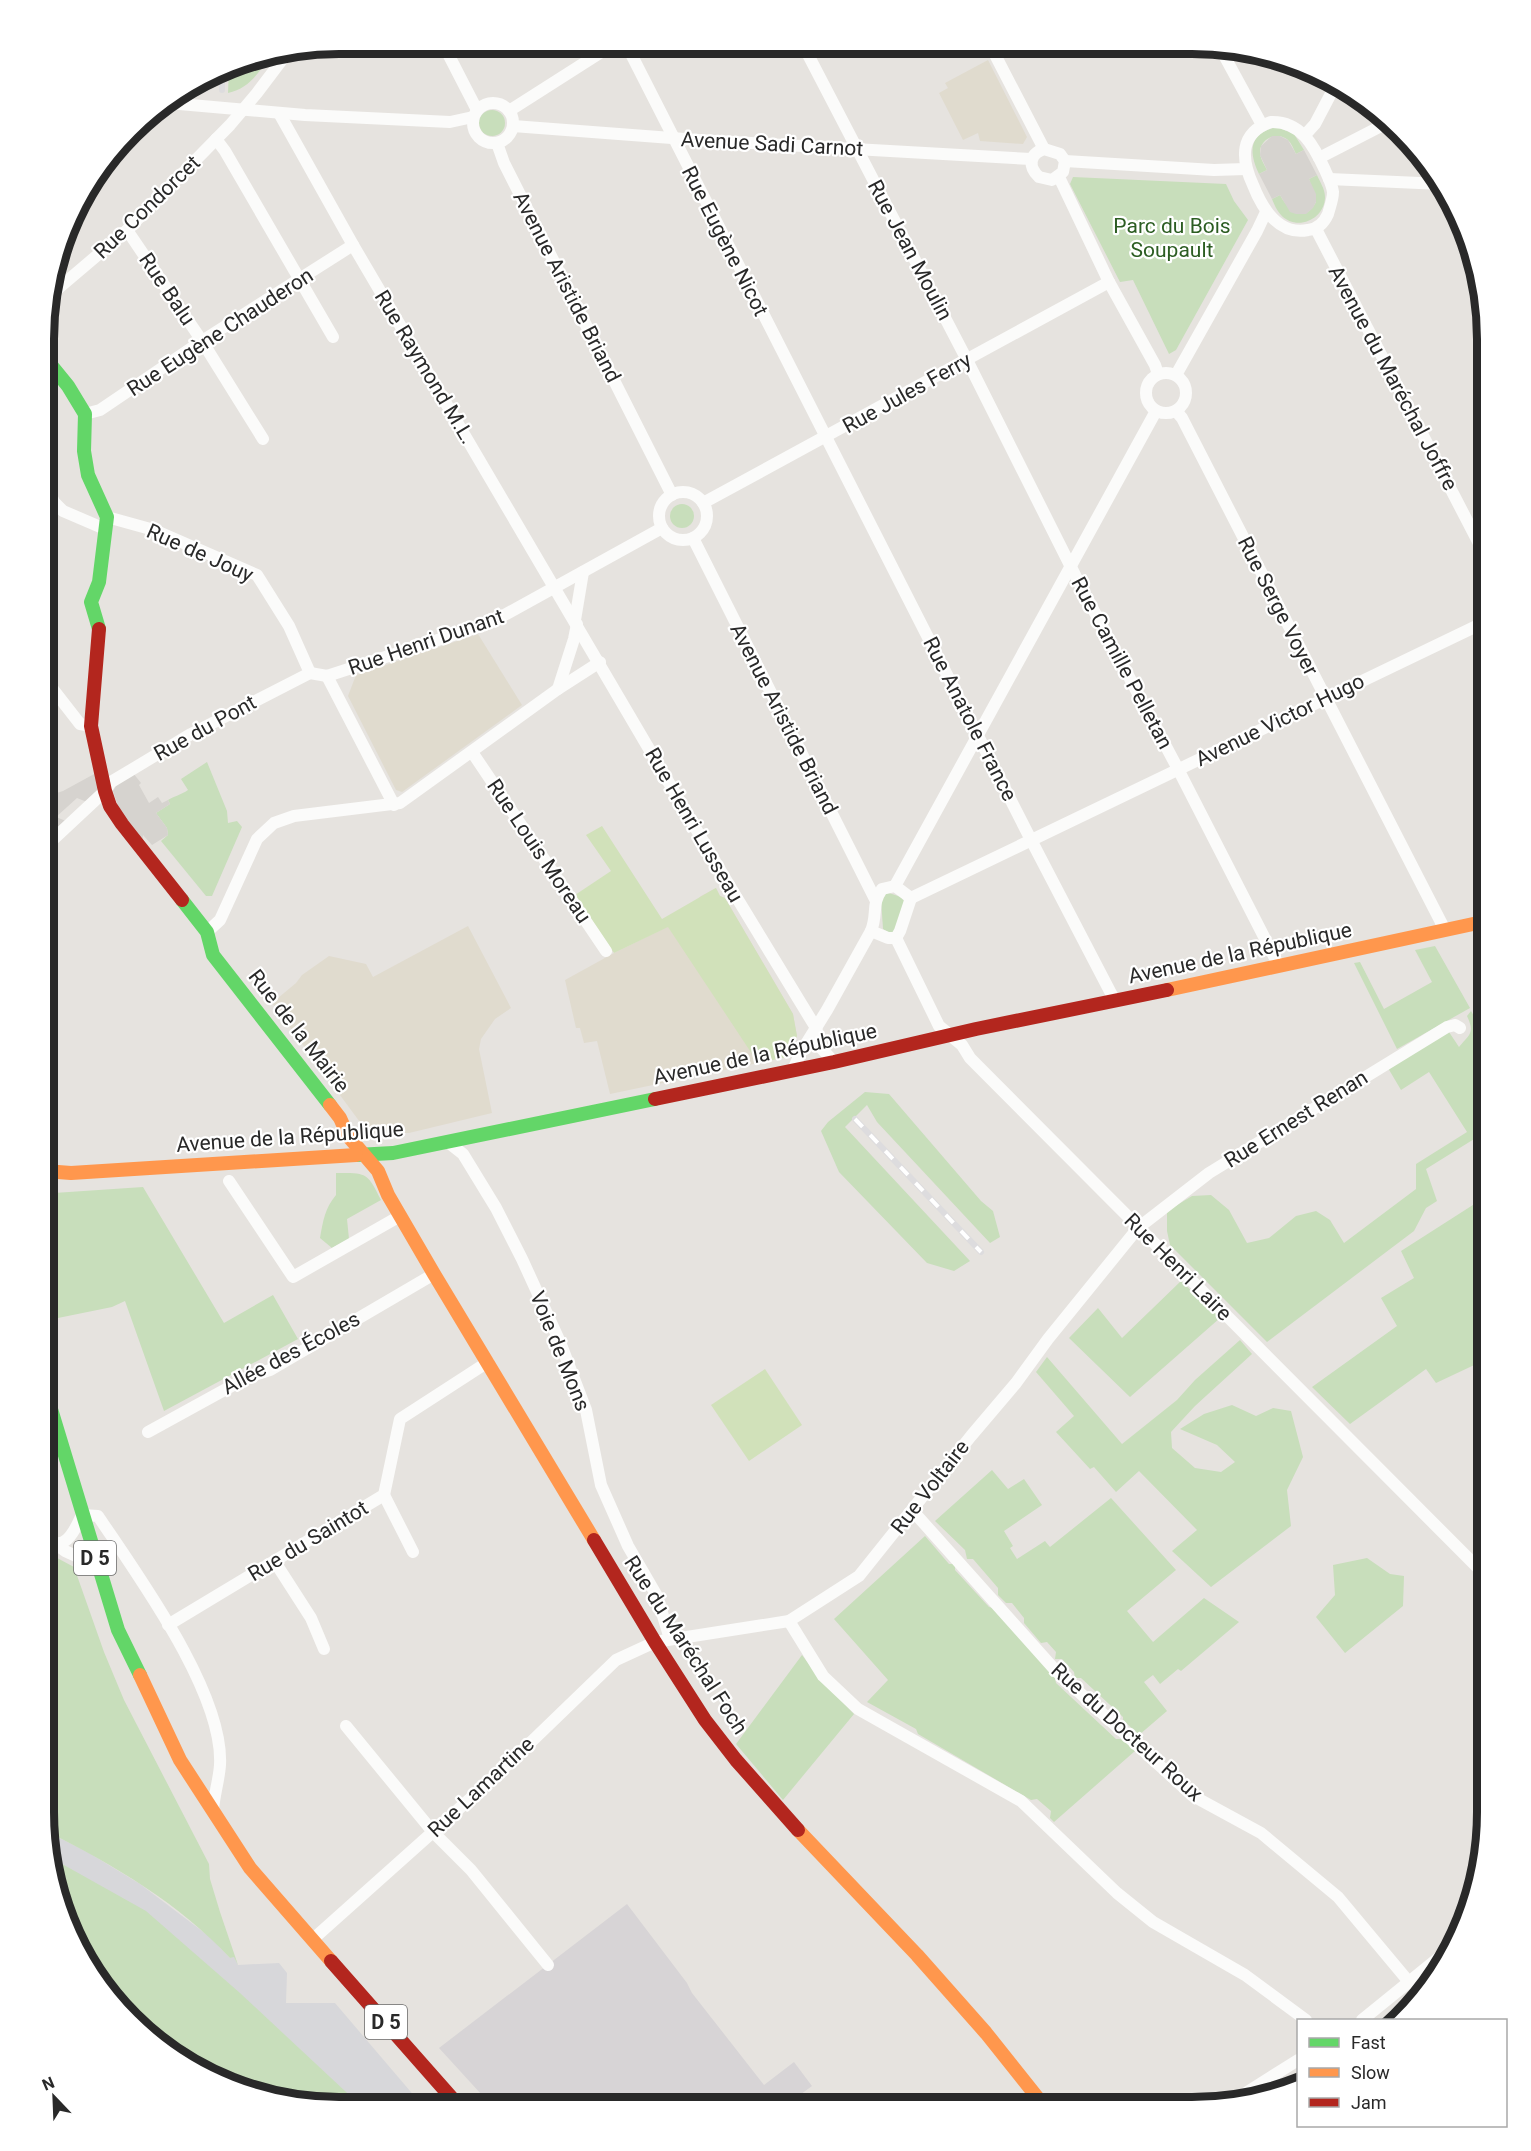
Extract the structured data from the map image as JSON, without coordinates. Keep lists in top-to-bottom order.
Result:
{
  "streets": {
    "main road": [
      "Avenue de la République",
      "Rue de la Mairie",
      "D 5",
      "Rue du Maréchal Foch"
    ],
    "street": [
      "Avenue Sadi Carnot",
      "Rue Condorcet",
      "Rue Eugène Nicot",
      "Rue Jean Moulin",
      "Avenue Aristide Briand",
      "Rue Balu",
      "Rue Eugène Chauderon",
      "Rue Raymond M.L.",
      "Avenue du Maréchal Joffre",
      "Rue Jules Ferry",
      "Rue de Jouy",
      "Rue Serge Voyer",
      "Rue Henri Dunant",
      "Rue Camille Pelletan",
      "Rue Anatole France",
      "Avenue Victor Hugo",
      "Rue du Pont",
      "Rue Henri Lusseau",
      "Rue Louis Moreau",
      "Rue Ernest Renan",
      "Rue Henri Laire",
      "Voie de Mons",
      "Allée des Écoles",
      "Rue Voltaire",
      "Rue du Saintot",
      "Rue du Docteur Roux",
      "Rue Lamartine"
    ]
  },
  "crossings": [
    ["Avenue Sadi Carnot", "Rue Eugène Nicot"],
    ["Avenue Sadi Carnot", "Rue Jean Moulin"],
    ["Avenue Sadi Carnot", "Avenue Aristide Briand"],
    ["Rue Condorcet", "Rue Balu"],
    ["Rue Eugène Nicot", "Rue Jules Ferry"],
    ["Rue Eugène Nicot", "Rue Anatole France"],
    ["Rue Jean Moulin", "Rue Jules Ferry"],
    ["Rue Jean Moulin", "Rue Camille Pelletan"],
    ["Avenue Aristide Briand", "Rue Jules Ferry"],
    ["Rue Balu", "Rue Eugène Chauderon"],
    ["Rue Eugène Chauderon", "Rue Raymond M.L."],
    ["Rue Raymond M.L.", "Rue Henri Dunant"],
    ["Rue Raymond M.L.", "Rue Henri Lusseau"],
    ["Rue Jules Ferry", "Rue Camille Pelletan"],
    ["Rue Jules Ferry", "Rue Anatole France"],
    ["Rue de Jouy", "Rue du Pont"],
    ["Rue de Jouy", "Rue de la Mairie"],
    ["Rue Serge Voyer", "Avenue Victor Hugo"],
    ["Rue Serge Voyer", "Avenue de la République"],
    ["Rue Camille Pelletan", "Avenue Victor Hugo"],
    ["Rue Camille Pelletan", "Avenue de la République"],
    ["Rue Anatole France", "Avenue Victor Hugo"],
    ["Rue Anatole France", "Avenue de la République"],
    ["Rue du Pont", "Rue de la Mairie"],
    ["Rue Henri Lusseau", "Avenue de la République"],
    ["Avenue de la République", "Rue de la Mairie"],
    ["Avenue de la République", "Rue Henri Laire"],
    ["Avenue de la République", "Voie de Mons"],
    ["Avenue de la République", "Rue du Maréchal Foch"],
    ["Rue de la Mairie", "Rue du Maréchal Foch"],
    ["Rue Ernest Renan", "Rue Henri Laire"],
    ["Rue Ernest Renan", "Rue Voltaire"],
    ["Rue Henri Laire", "Rue Voltaire"],
    ["Voie de Mons", "Rue Voltaire"],
    ["Allée des Écoles", "Rue du Maréchal Foch"],
    ["Rue Voltaire", "Rue du Maréchal Foch"],
    ["Rue Voltaire", "Rue du Docteur Roux"],
    ["Rue Voltaire", "Rue Lamartine"],
    ["Rue du Saintot", "Rue du Maréchal Foch"],
    ["D 5", "Rue Lamartine"],
    ["Rue du Maréchal Foch", "Rue Lamartine"]
  ],
  "parks": ["Parc du Bois Soupault"],
  "legend": ["Fast", "Slow", "Jam"],
  "north": "top left"
}
